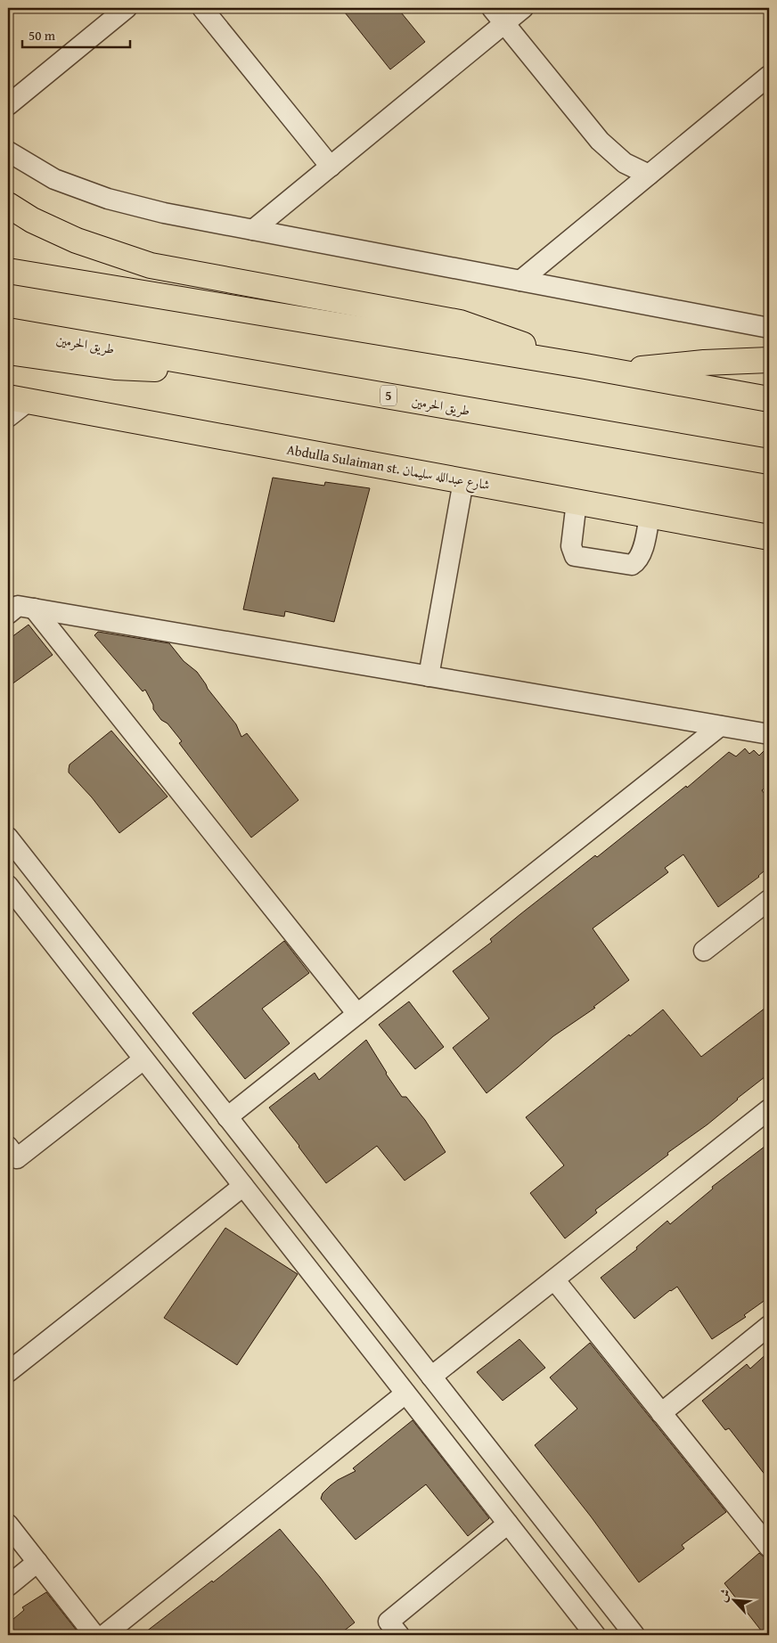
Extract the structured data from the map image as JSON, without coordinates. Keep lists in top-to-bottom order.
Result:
{
  "streets": {
    "main road": ["طريق الحرمين", "5", "Abdulla Sulaiman st. شارع عبدالله سليمان"]
  },
  "scale_bar": "50 m",
  "north": "top left"
}
